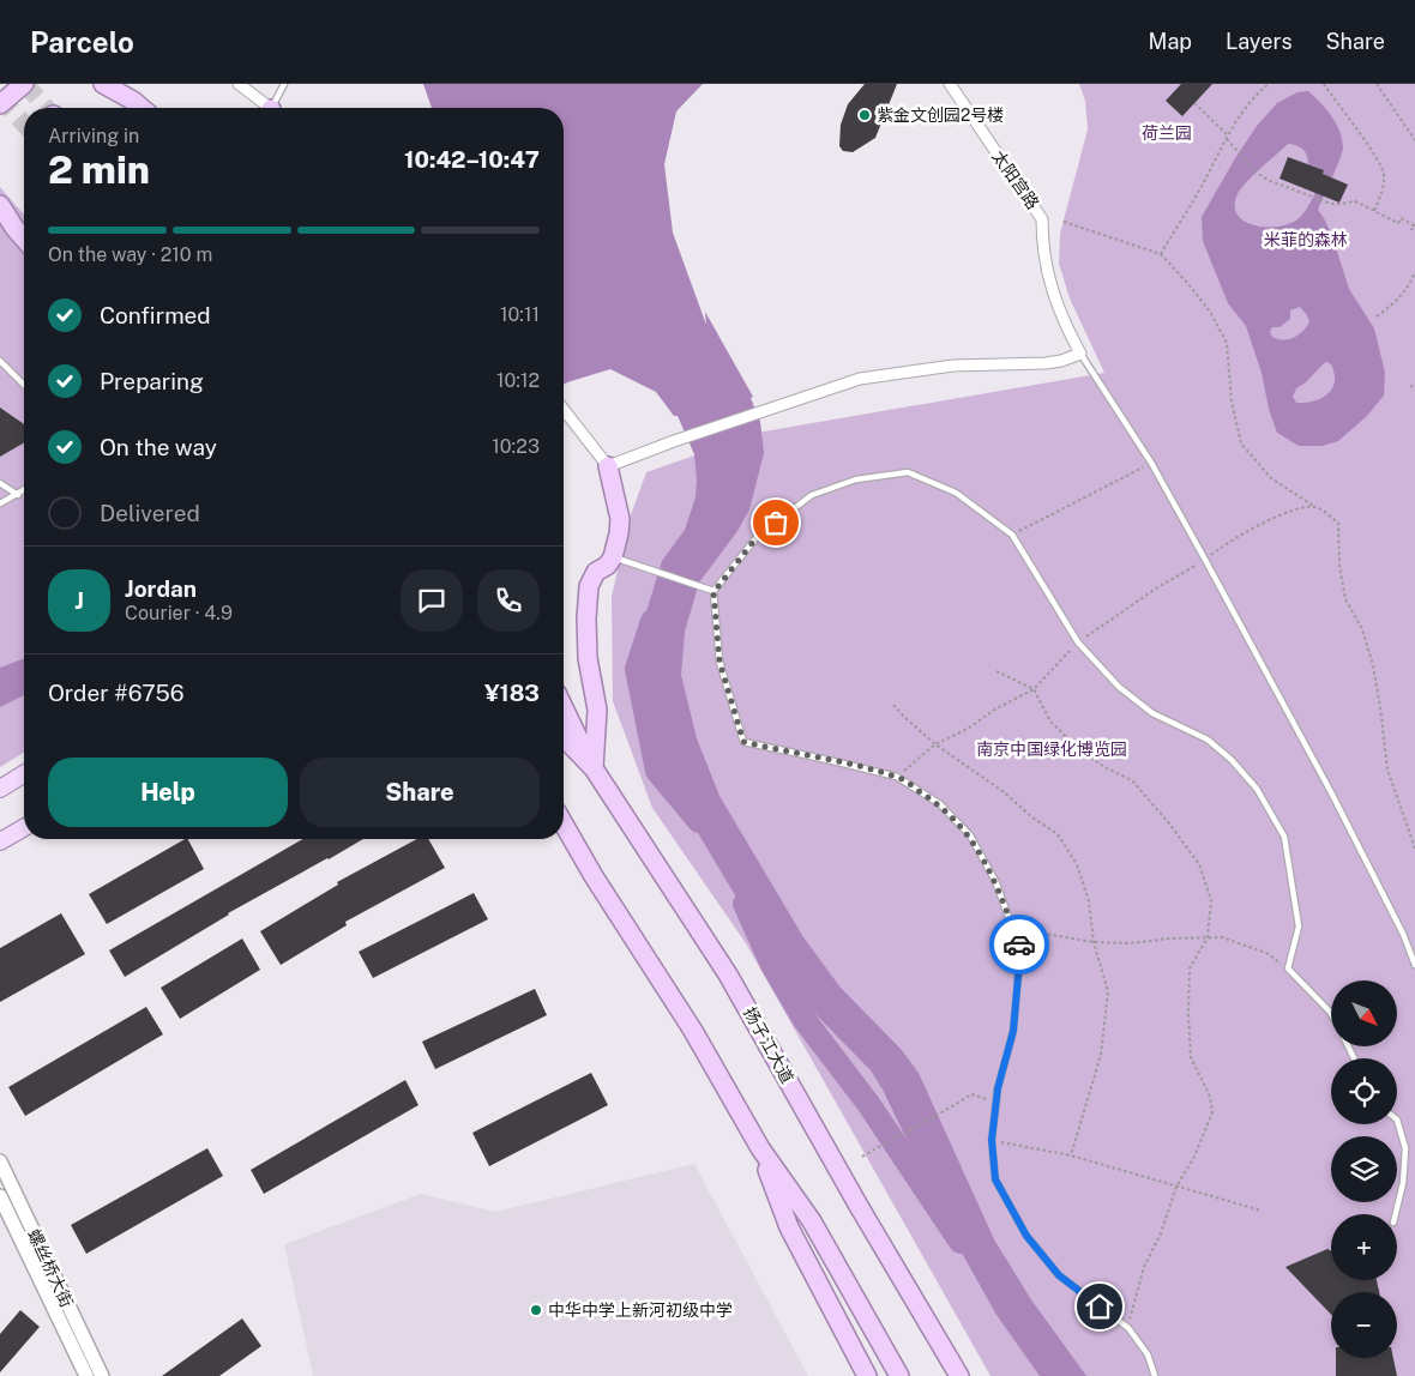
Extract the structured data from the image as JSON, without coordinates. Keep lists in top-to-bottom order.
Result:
{
  "streets": {
    "highway": ["扬子江大道"],
    "street": ["太阳宫路", "螺丝桥大街"]
  },
  "parks": ["荷兰园", "米菲的森林", "南京中国绿化博览园"],
  "places": ["紫金文创园2号楼", "中华中学上新河初级中学"],
  "north": "bottom right",
  "page": {
    "header": "Parcelo",
    "nav": ["Map", "Layers", "Share"],
    "heading": ["2 min", "Arriving in", "10:42–10:47"],
    "panel": [
      "Jordan",
      "Courier · 4.9",
      "Order #6756",
      "¥183"
    ],
    "bar": "On the way · 210 m",
    "list": [
      ["Confirmed", "10:11"],
      ["Preparing", "10:12"],
      ["On the way", "10:23"],
      "Delivered"
    ],
    "round": "J",
    "buttons": ["Help", "Share"],
    "map_buttons": ["+", "−"]
  }
}
